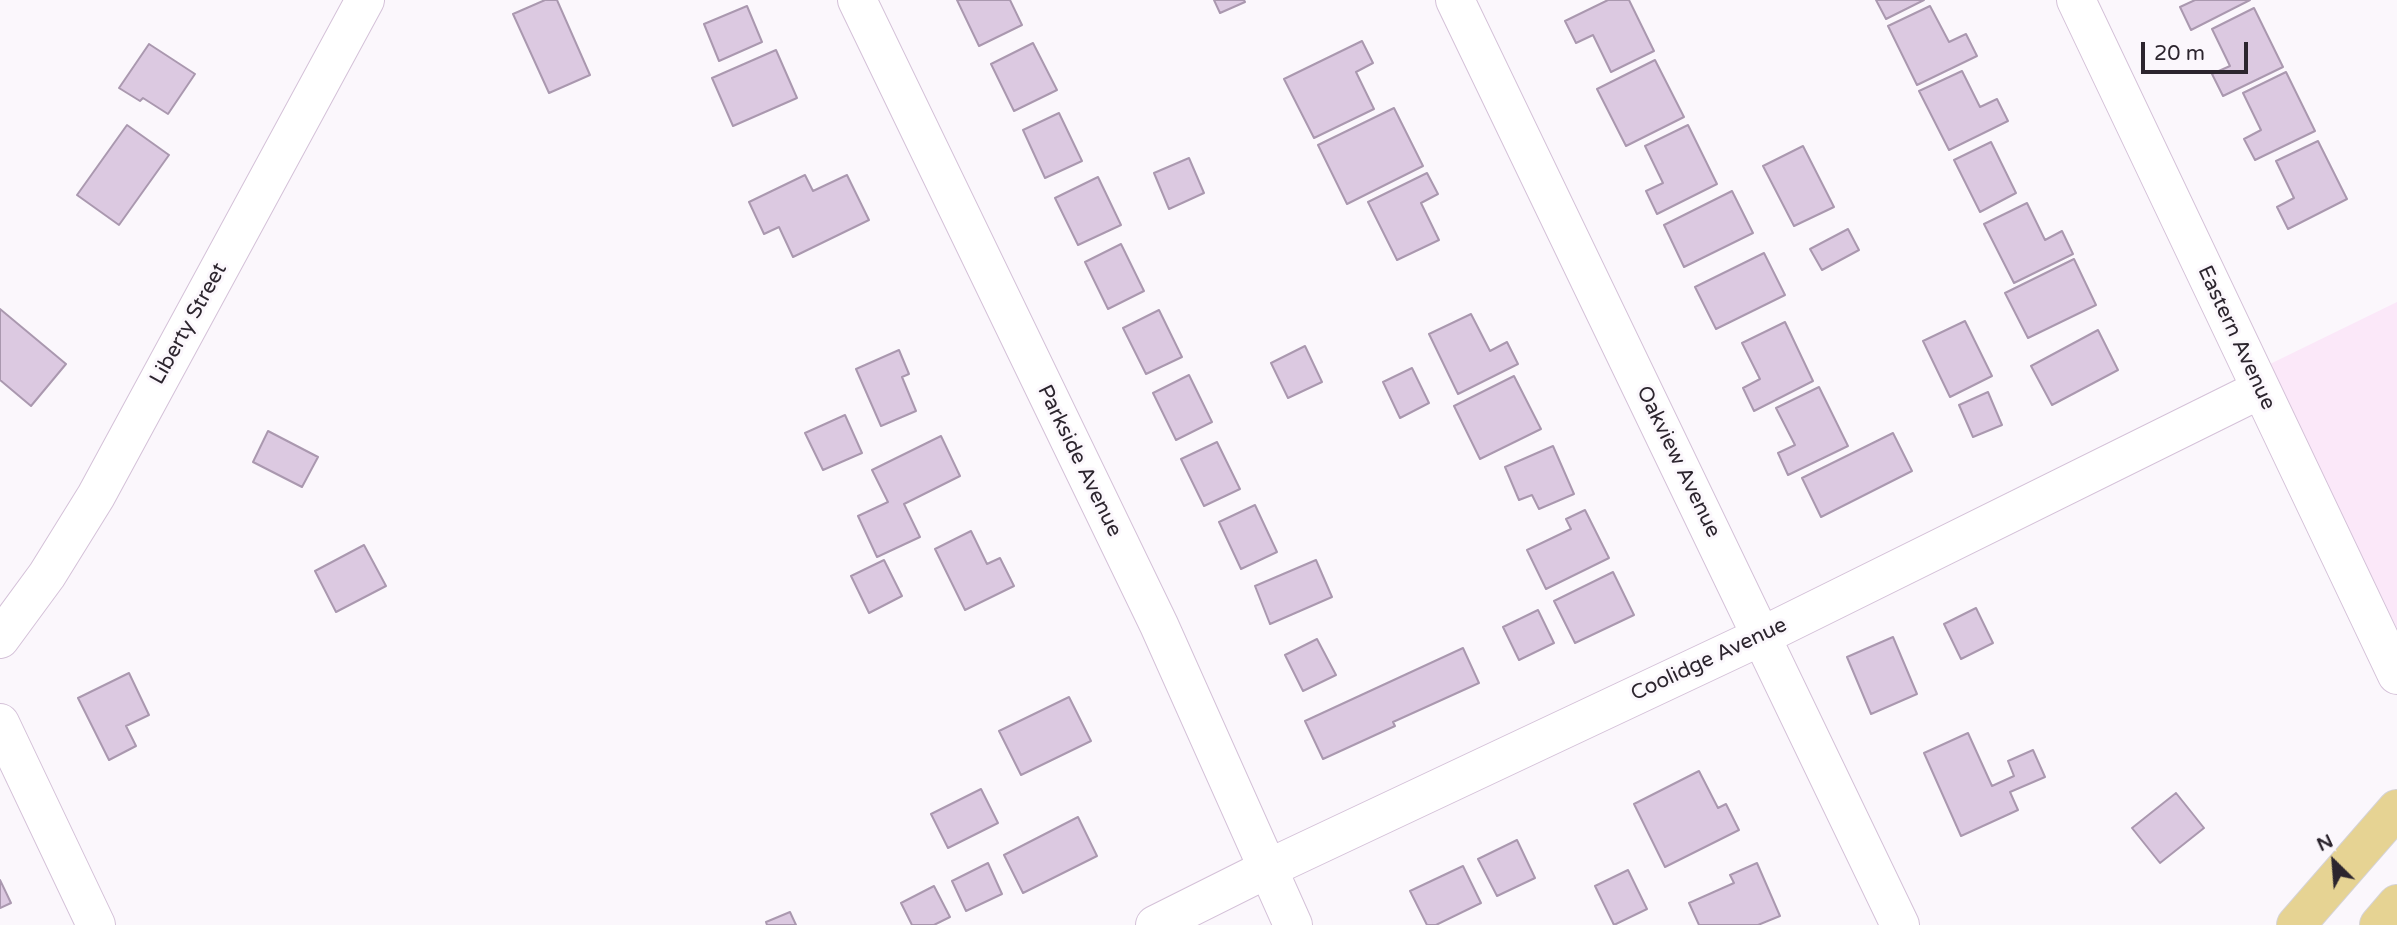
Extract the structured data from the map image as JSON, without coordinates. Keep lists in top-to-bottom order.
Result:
{
  "streets": {
    "street": [
      "Liberty Street",
      "Eastern Avenue",
      "Parkside Avenue",
      "Oakview Avenue",
      "Coolidge Avenue"
    ]
  },
  "crossings": [
    ["Eastern Avenue", "Coolidge Avenue"],
    ["Parkside Avenue", "Coolidge Avenue"],
    ["Oakview Avenue", "Coolidge Avenue"]
  ],
  "scale_bar": "20 m",
  "north": "top left"
}
